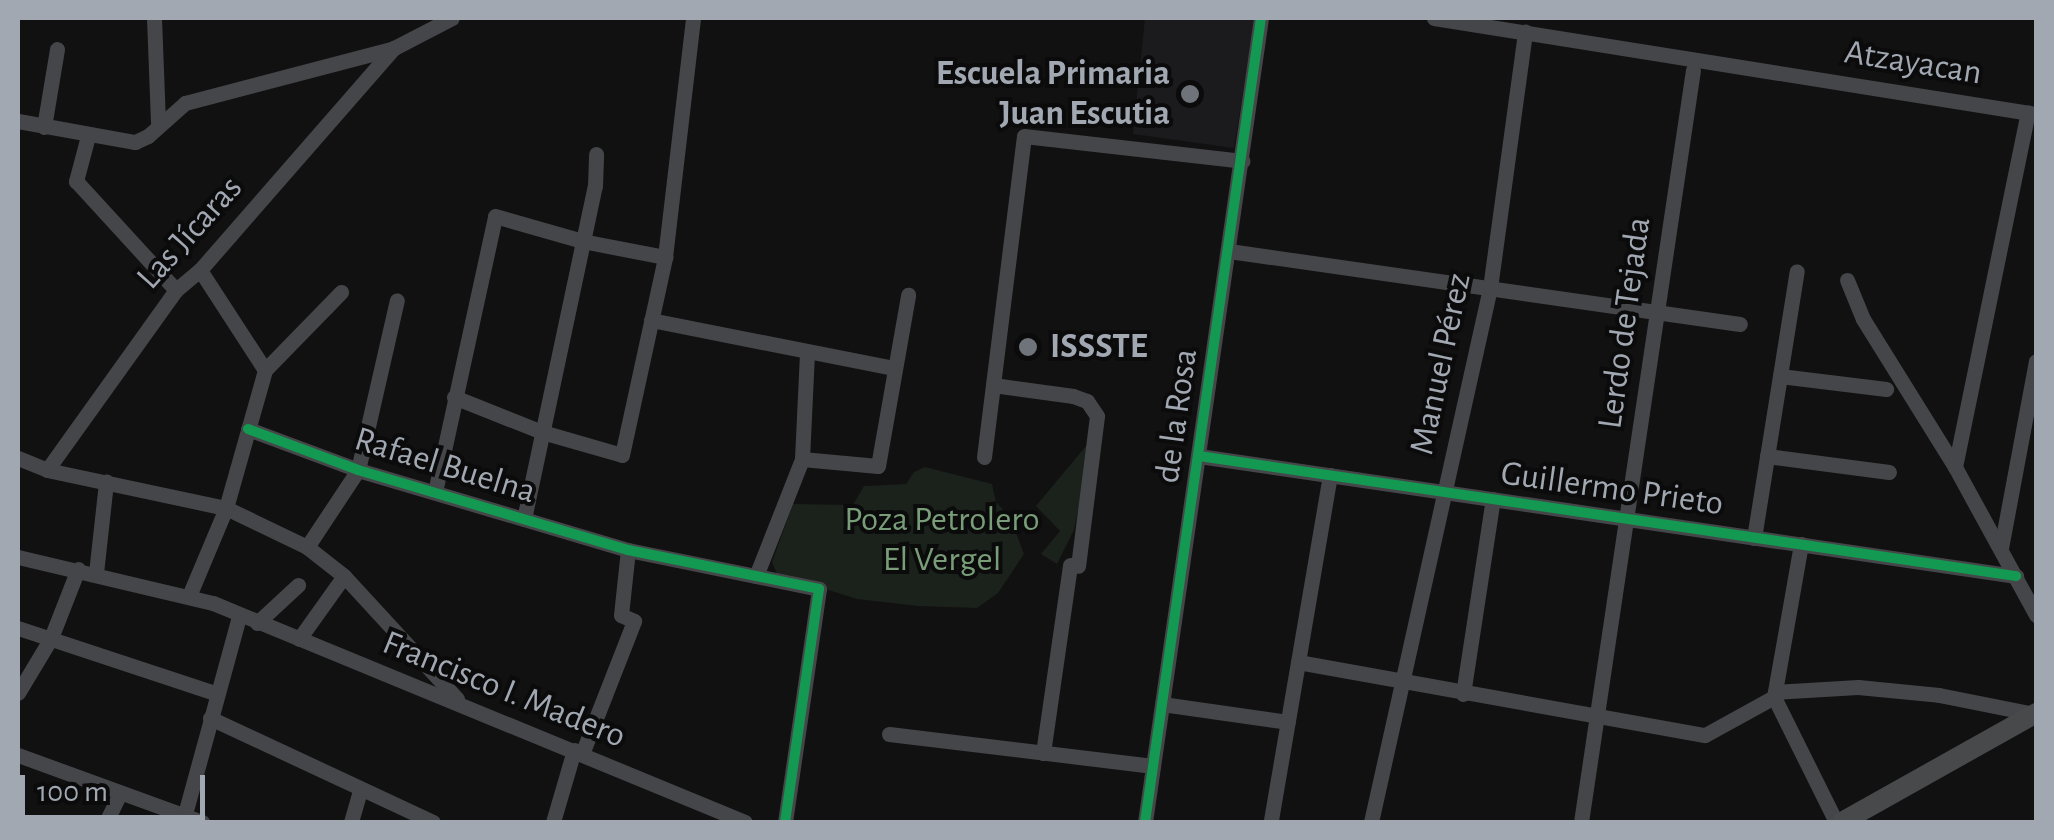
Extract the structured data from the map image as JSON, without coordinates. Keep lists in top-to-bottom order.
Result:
{
  "streets": {
    "street": [
      "Atzayacan",
      "Las Jícaras",
      "Lerdo de Tejada",
      "Manuel Pérez",
      "de la Rosa",
      "Rafael Buelna",
      "Guillermo Prieto",
      "Francisco I. Madero"
    ]
  },
  "crossings": [
    ["Atzayacan", "Manuel Pérez"],
    ["Lerdo de Tejada", "Guillermo Prieto"],
    ["Manuel Pérez", "Guillermo Prieto"],
    ["de la Rosa", "Guillermo Prieto"]
  ],
  "parks": ["Poza Petrolero El Vergel"],
  "places": ["Escuela Primaria Juan Escutia", "ISSSTE"],
  "scale_bar": "100 m"
}
